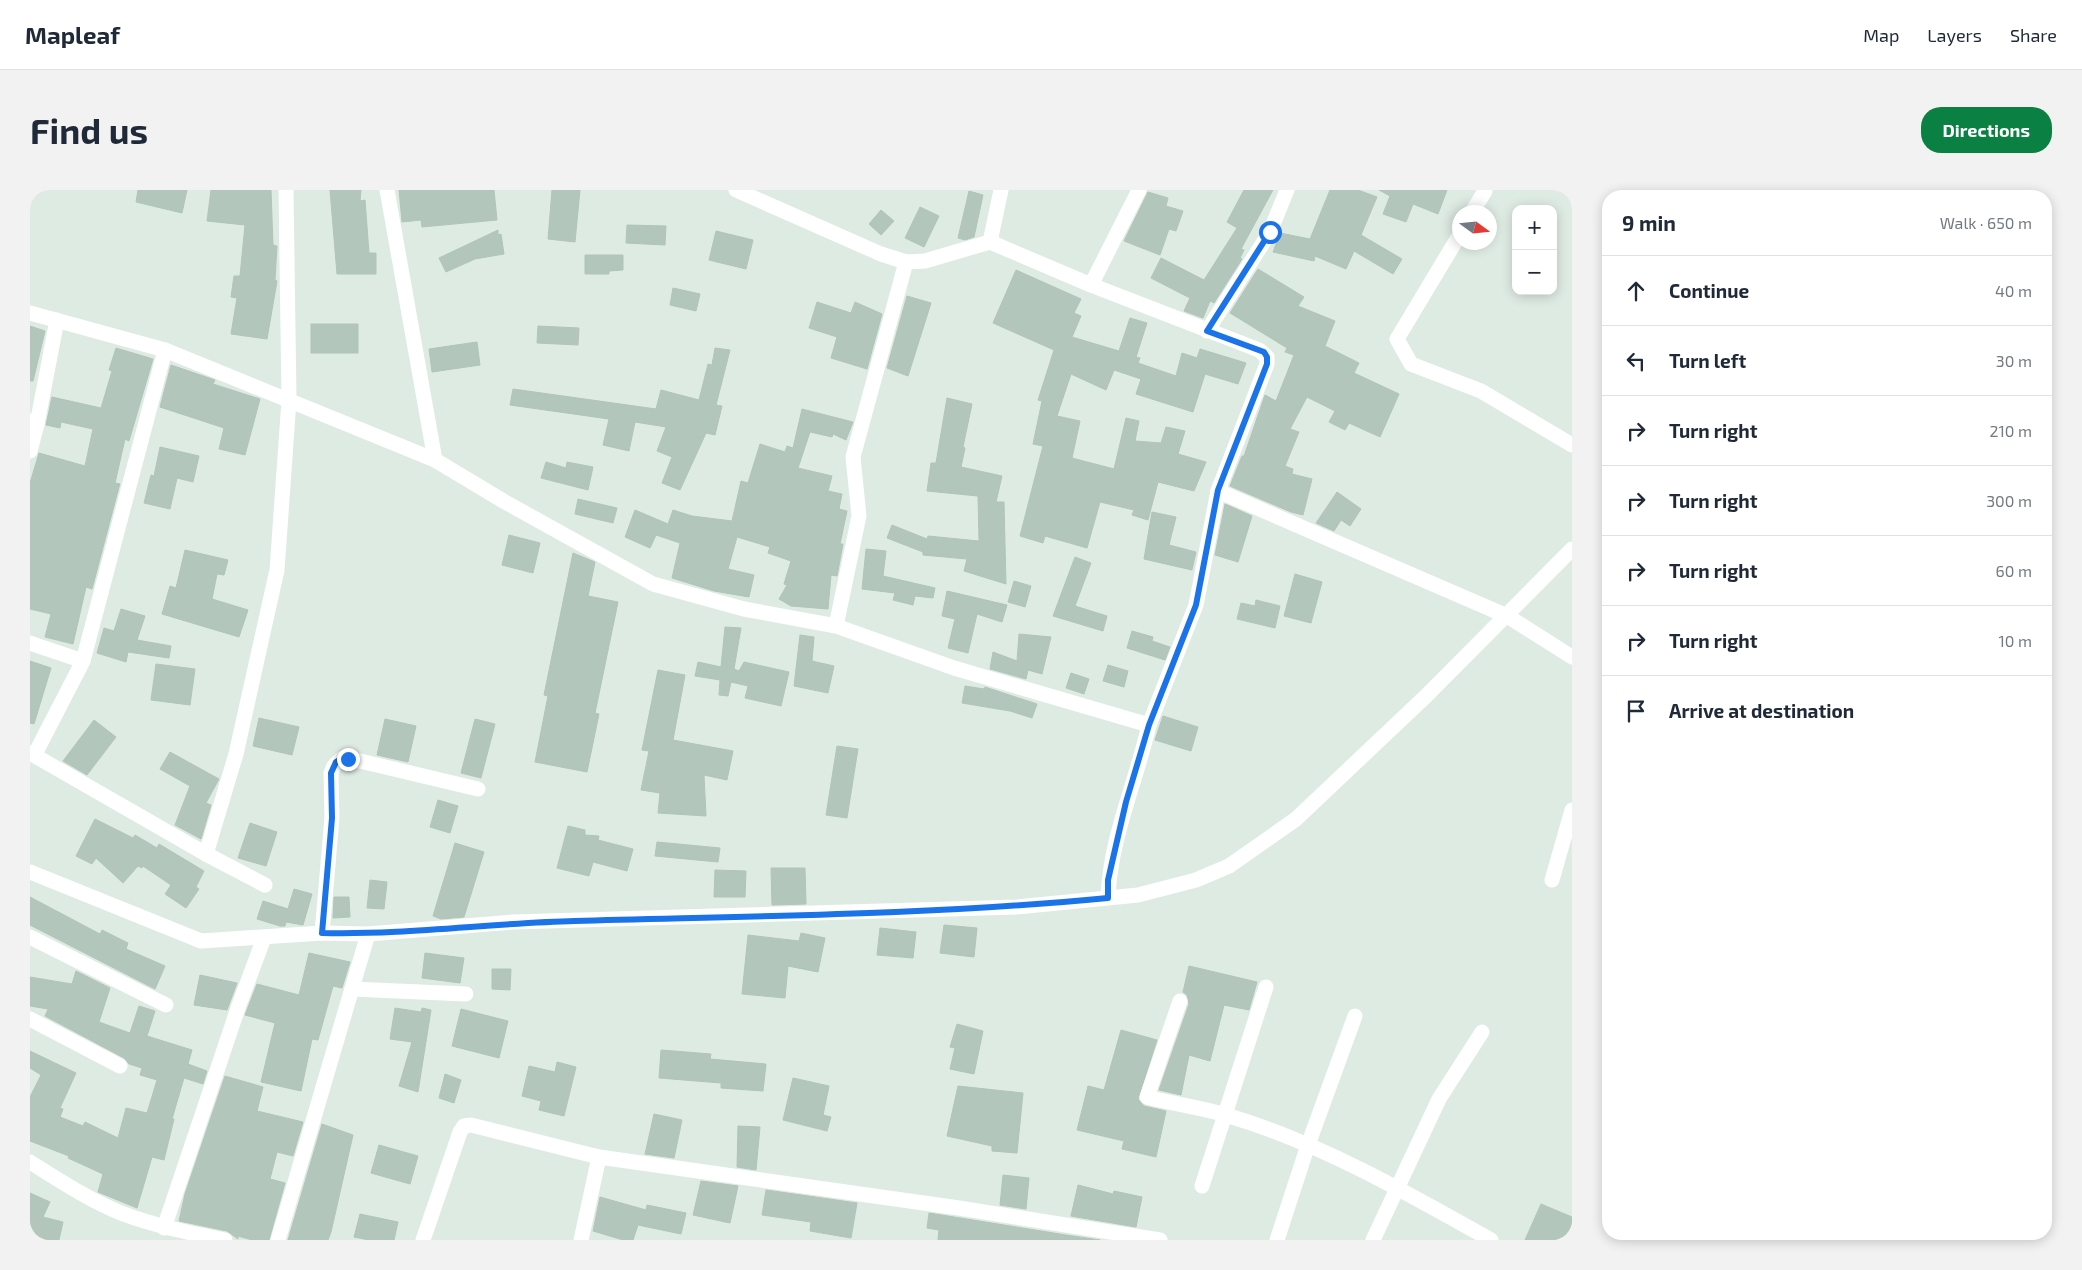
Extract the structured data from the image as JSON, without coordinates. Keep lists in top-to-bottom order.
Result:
{
  "north": "right",
  "page": {
    "header": "Mapleaf",
    "nav": ["Map", "Layers", "Share"],
    "buttons": "Directions",
    "title": "Find us",
    "heading": ["9 min", "Walk · 650 m"],
    "map_buttons": ["+", "−"],
    "list": [
      ["Continue", "40 m"],
      ["Turn left", "30 m"],
      ["Turn right", "210 m"],
      ["Turn right", "300 m"],
      ["Turn right", "60 m"],
      ["Turn right", "10 m"],
      "Arrive at destination"
    ]
  }
}
